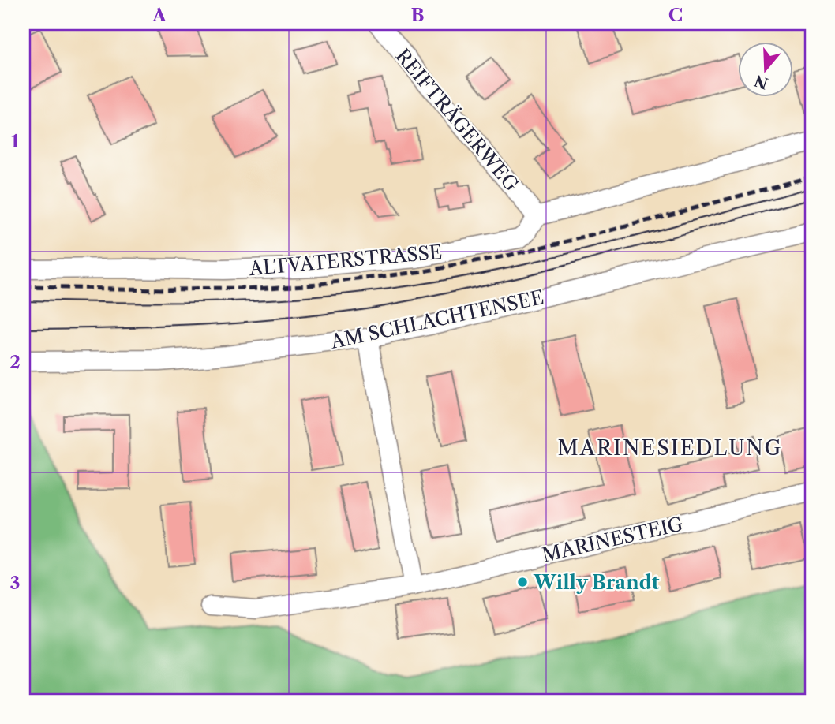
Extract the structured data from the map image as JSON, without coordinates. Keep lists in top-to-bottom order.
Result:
{
  "streets": {
    "street": [
      "REIFTRÄGERWEG",
      "ALTVATERSTRASSE",
      "AM SCHLACHTENSEE",
      "MARINESTEIG"
    ]
  },
  "crossings": [
    ["REIFTRÄGERWEG", "ALTVATERSTRASSE"]
  ],
  "districts": ["MARINESIEDLUNG"],
  "places": ["Willy Brandt"],
  "north": "bottom",
  "grid": {
    "columns": ["A", "B", "C"],
    "rows": ["1", "2", "3"]
  }
}
